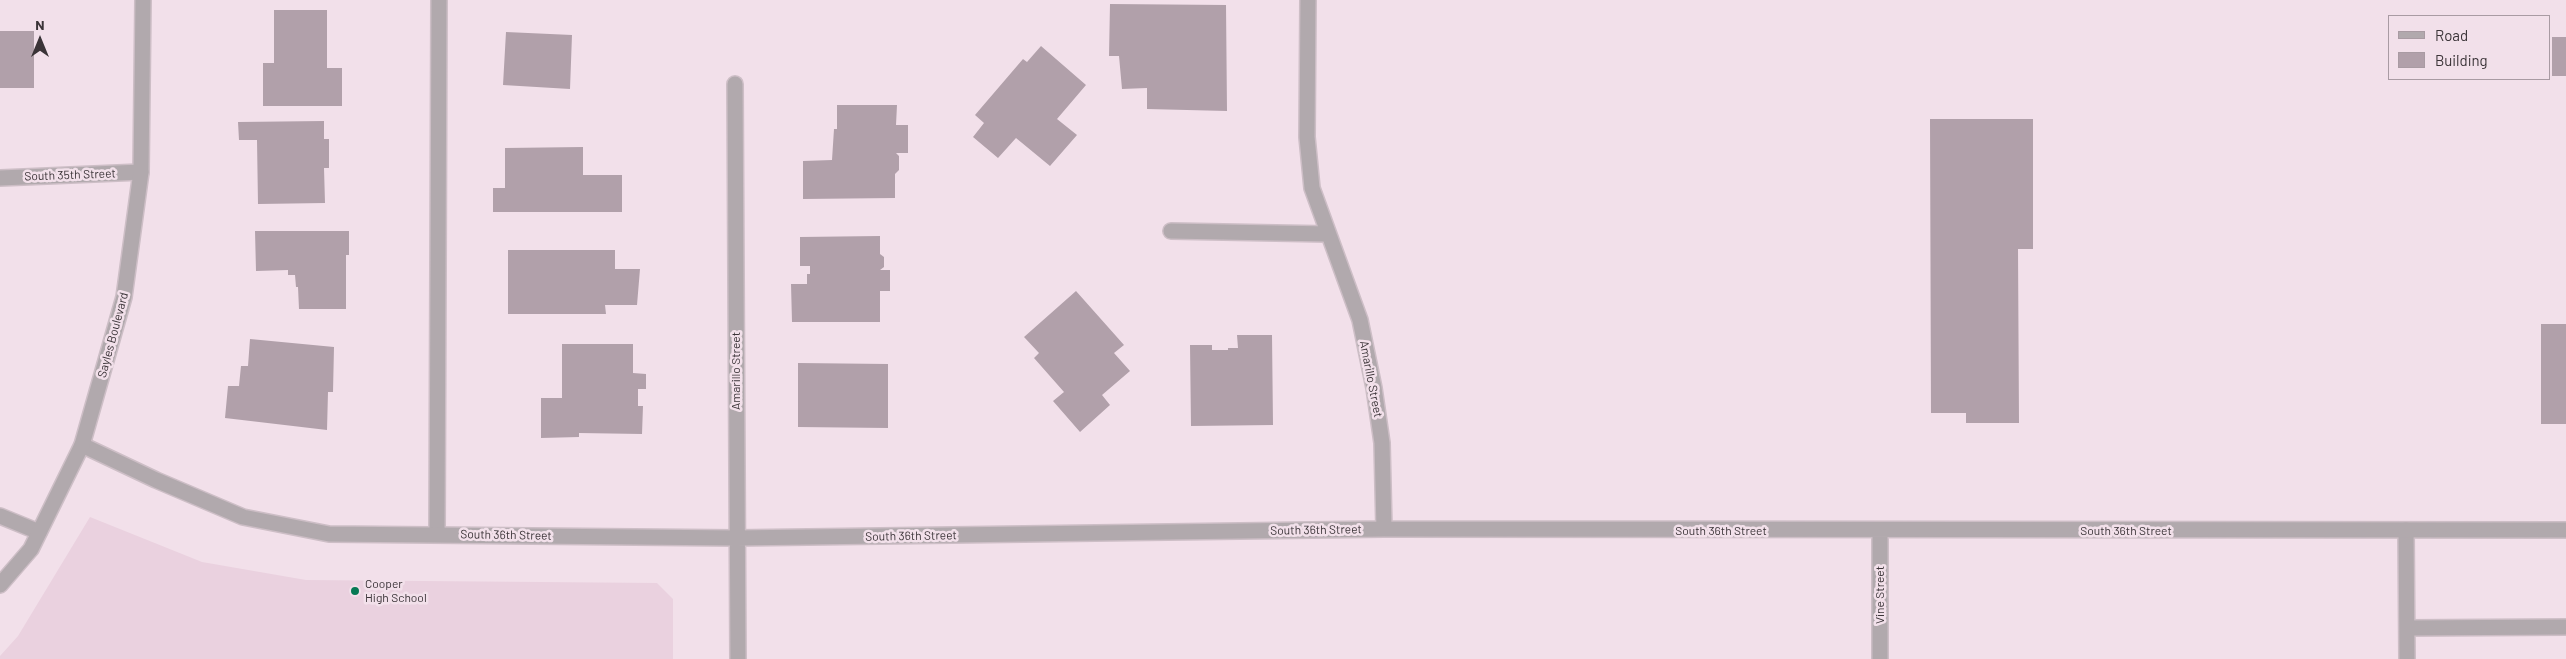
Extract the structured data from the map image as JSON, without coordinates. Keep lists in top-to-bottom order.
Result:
{
  "streets": {
    "street": [
      "South 35th Street",
      "Sayles Boulevard",
      "Amarillo Street",
      "South 36th Street",
      "Vine Street"
    ]
  },
  "crossings": [
    ["South 35th Street", "Sayles Boulevard"],
    ["Sayles Boulevard", "South 36th Street"],
    ["Amarillo Street", "South 36th Street"],
    ["South 36th Street", "Vine Street"]
  ],
  "places": ["Cooper High School"],
  "legend": ["Road", "Building"],
  "north": "top"
}
